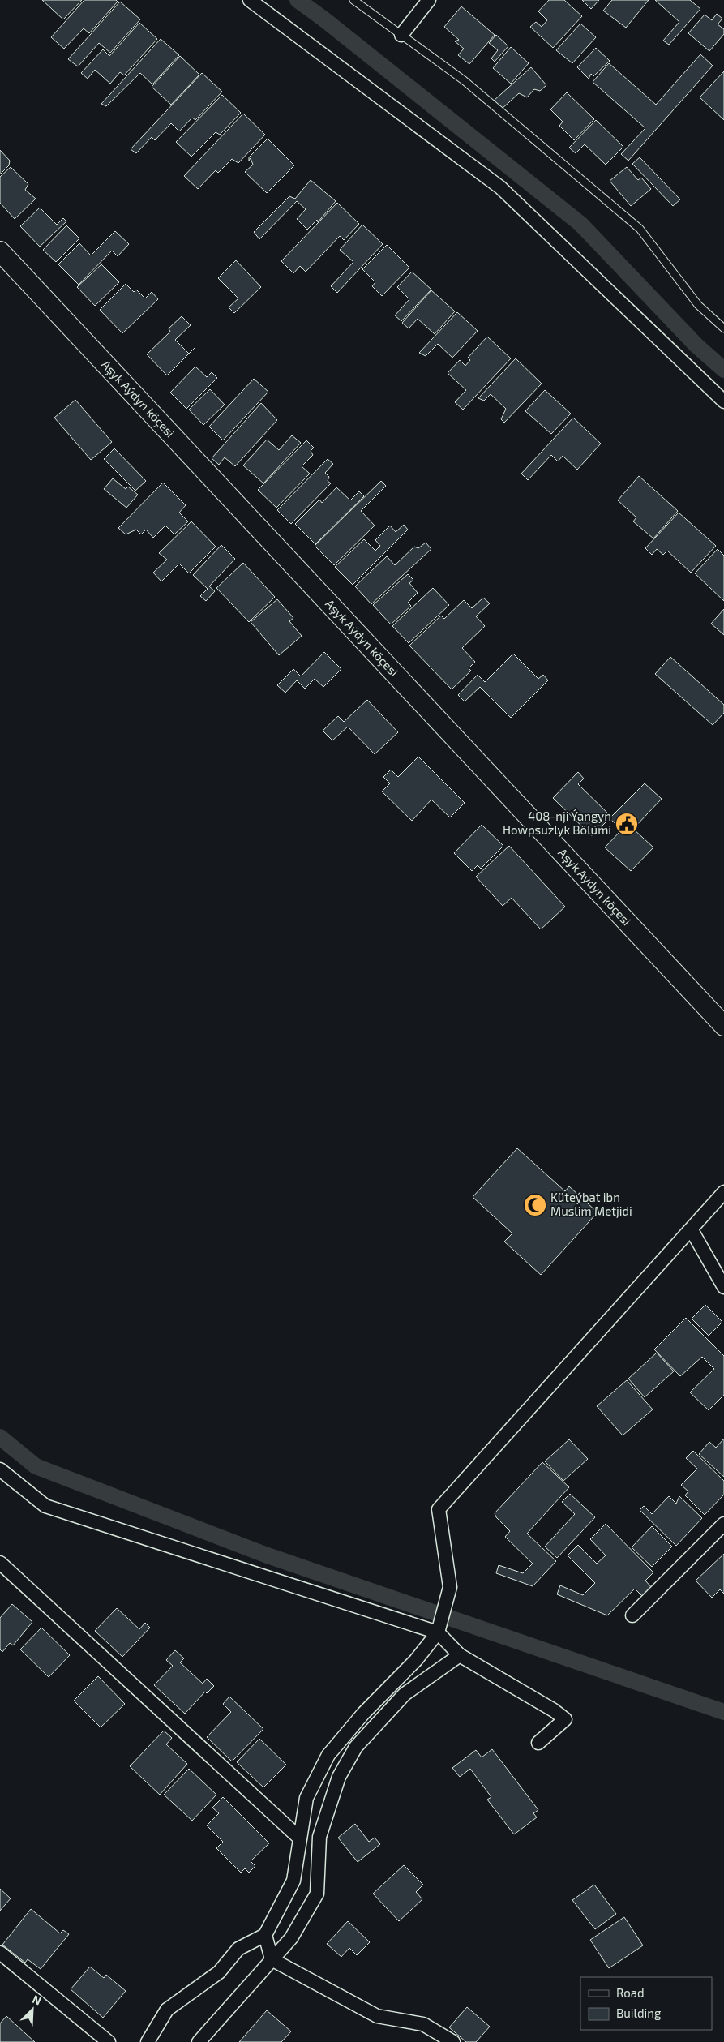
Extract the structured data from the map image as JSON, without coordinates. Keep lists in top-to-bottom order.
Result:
{
  "streets": {
    "main road": ["Aşyk Aýdyn köçesi"]
  },
  "places": {
    "public building": ["408-nji Ýangyn Howpsuzlyk Bölümi"],
    "mosque": ["Küteýbat ibn Muslim Metjidi"]
  },
  "legend": ["Road", "Building"],
  "north": "top right"
}
